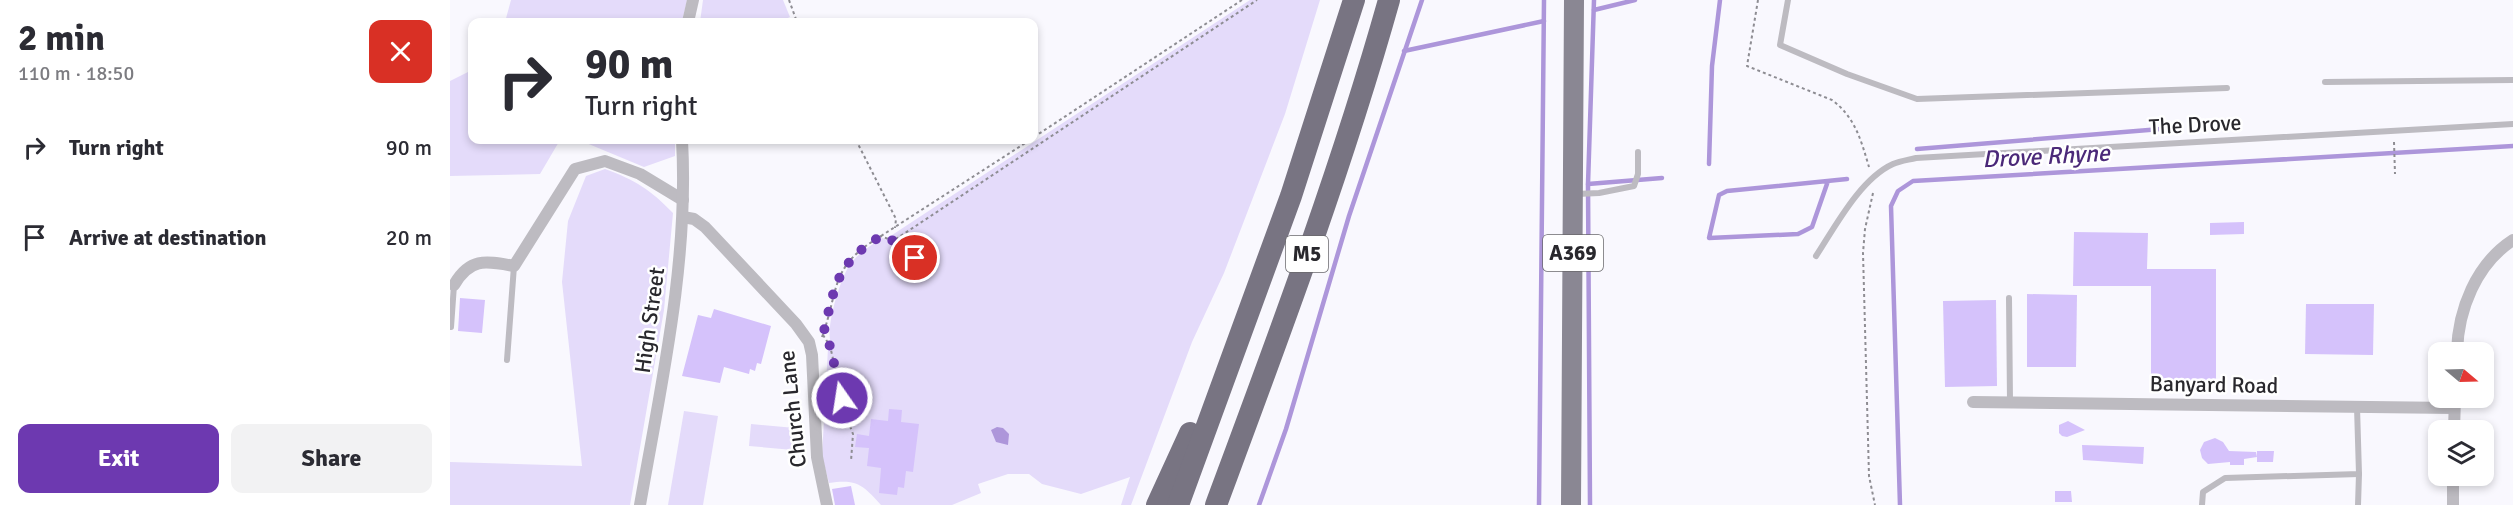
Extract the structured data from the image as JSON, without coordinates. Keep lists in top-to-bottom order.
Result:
{
  "streets": {
    "highway": ["M5"],
    "main road": ["A369"],
    "street": ["High Street", "Banyard Road", "Church Lane"],
    "lane": ["The Drove"]
  },
  "crossings": [
    ["High Street", "Church Lane"]
  ],
  "water": ["Drove Rhyne"],
  "north": "right",
  "page": {
    "heading": ["2 min", "110 m · 18:50"],
    "turn": ["90 m", "Turn right"],
    "list": [
      {
        "name": "Turn right",
        "value": "90 m"
      },
      {
        "name": "Arrive at destination",
        "value": "20 m"
      }
    ],
    "buttons": ["Exit", "Share"]
  }
}
